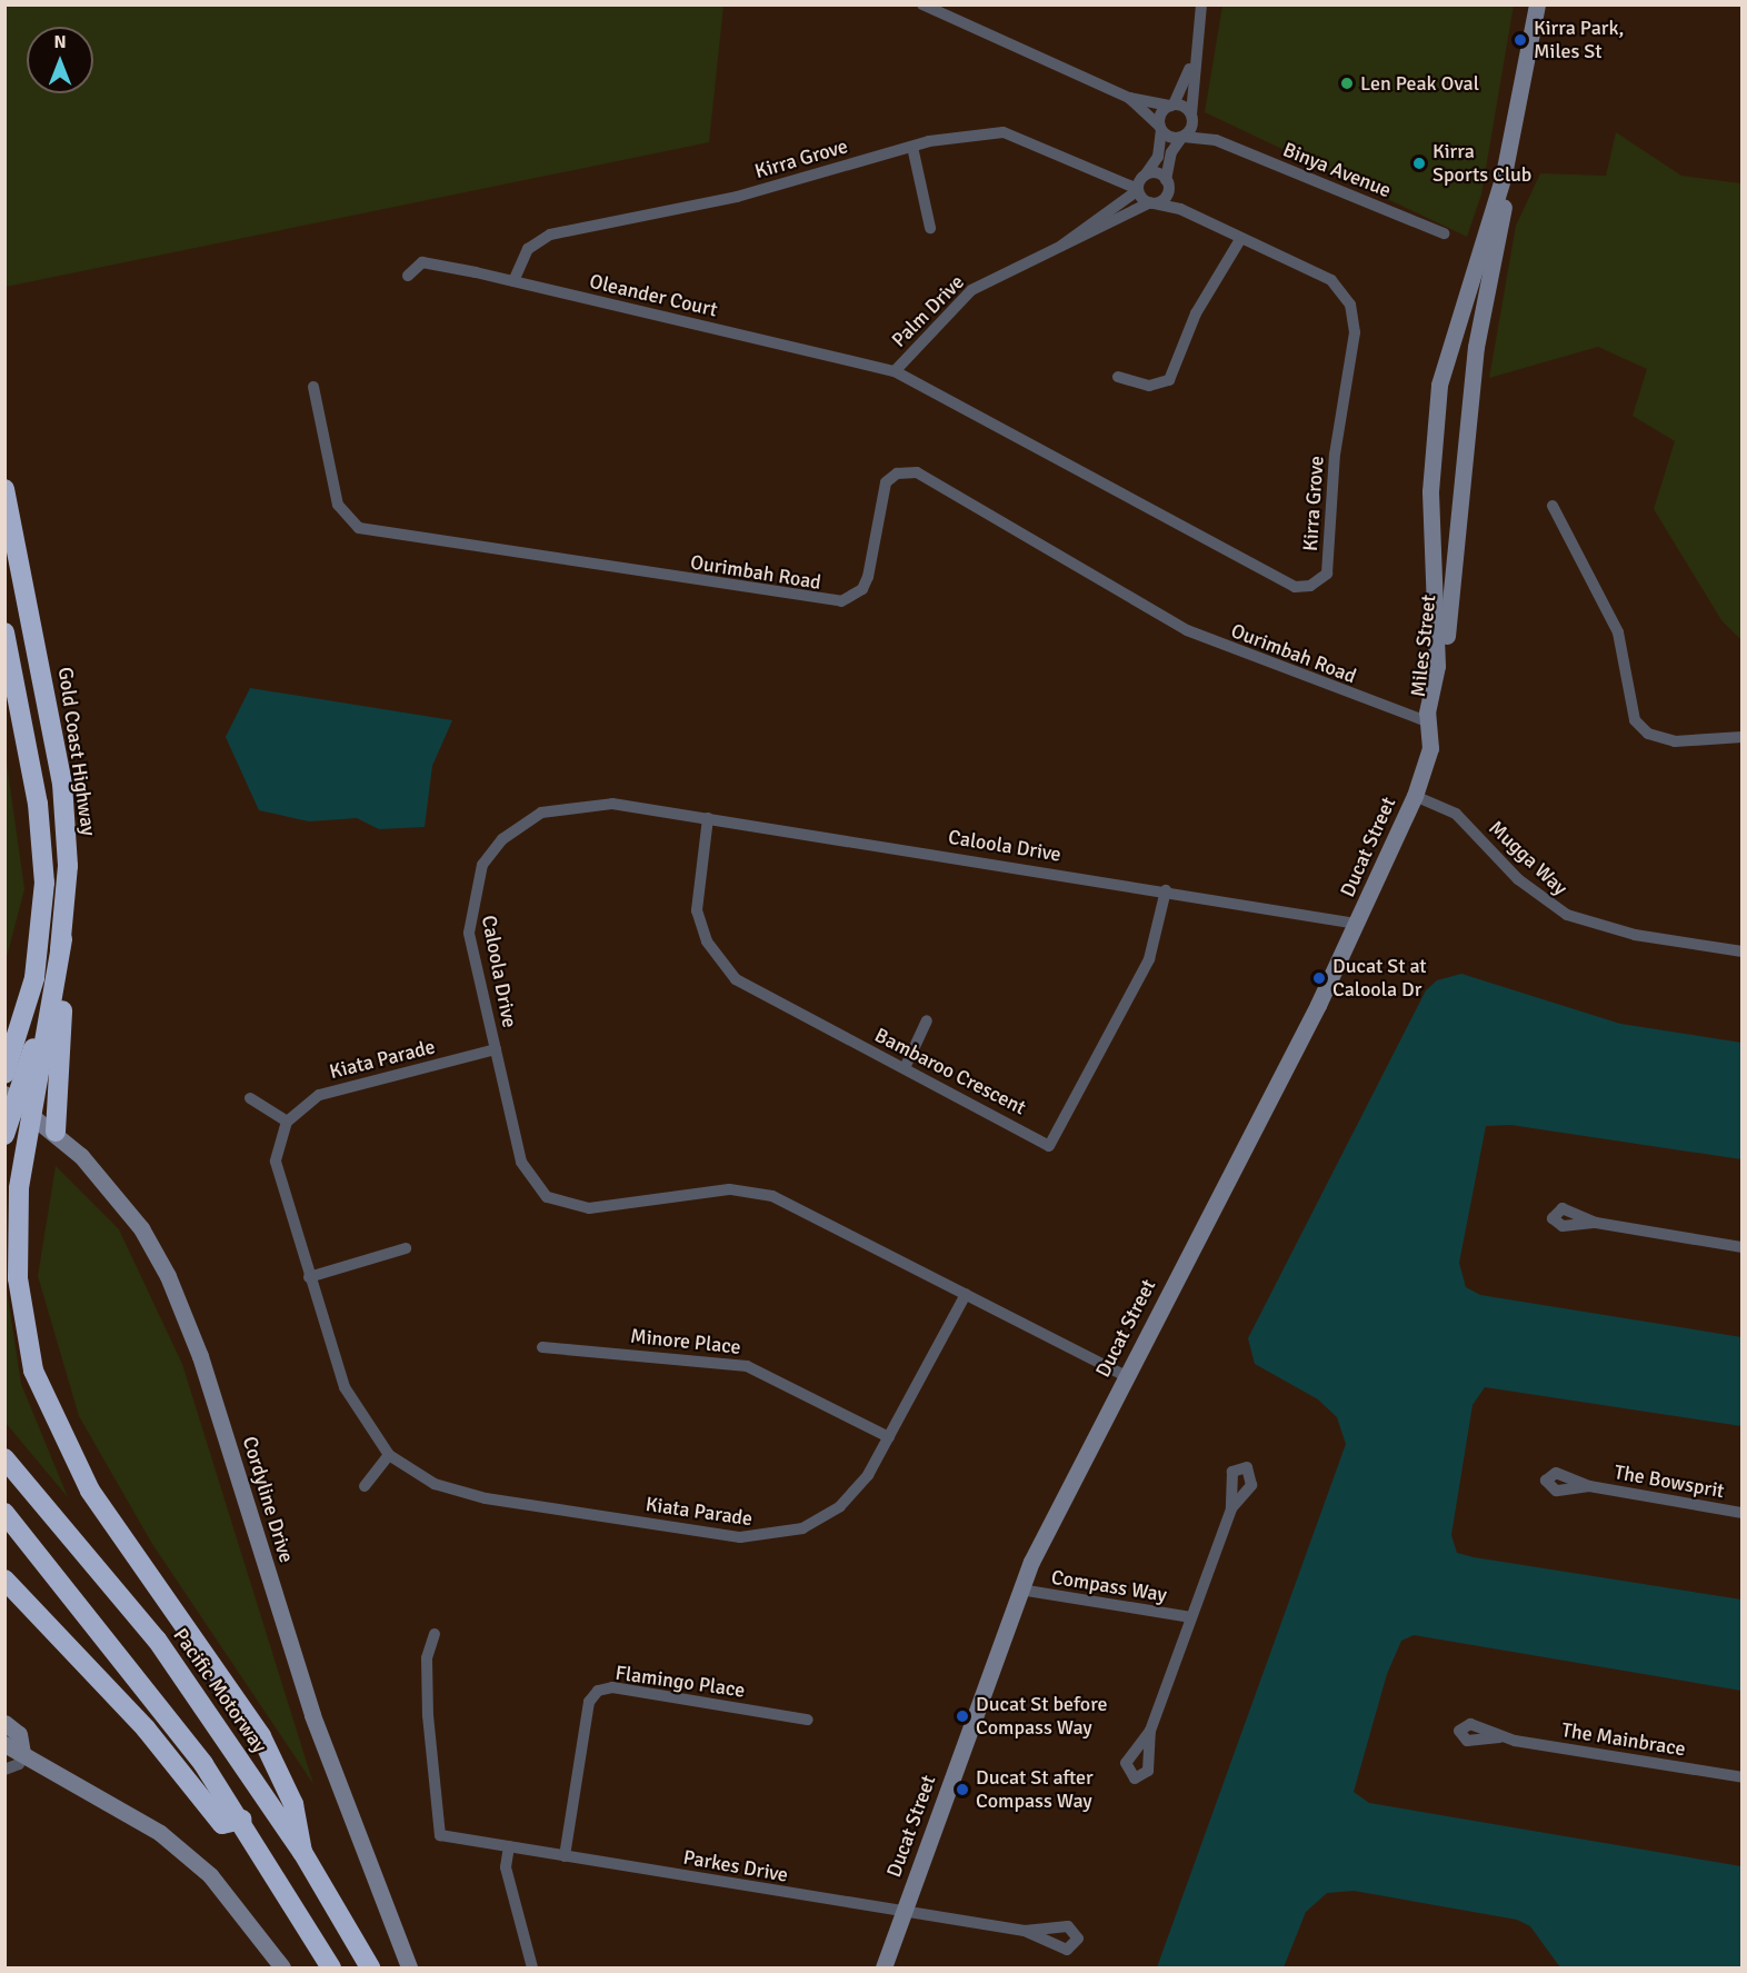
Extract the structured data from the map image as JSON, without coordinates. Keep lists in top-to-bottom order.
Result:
{
  "streets": {
    "highway": ["Gold Coast Highway", "Pacific Motorway"],
    "street": [
      "Kirra Grove",
      "Binya Avenue",
      "Oleander Court",
      "Palm Drive",
      "Ourimbah Road",
      "Miles Street",
      "Caloola Drive",
      "Ducat Street",
      "Mugga Way",
      "Kiata Parade",
      "Bambaroo Crescent",
      "Minore Place",
      "The Bowsprit",
      "Cordyline Drive",
      "Compass Way",
      "Flamingo Place",
      "The Mainbrace",
      "Parkes Drive"
    ]
  },
  "crossings": [
    ["Kirra Grove", "Oleander Court"],
    ["Kirra Grove", "Palm Drive"],
    ["Oleander Court", "Palm Drive"],
    ["Ourimbah Road", "Miles Street"],
    ["Ourimbah Road", "Ducat Street"],
    ["Miles Street", "Ducat Street"],
    ["Gold Coast Highway", "Cordyline Drive"],
    ["Caloola Drive", "Ducat Street"],
    ["Caloola Drive", "Kiata Parade"],
    ["Caloola Drive", "Bambaroo Crescent"],
    ["Ducat Street", "Mugga Way"],
    ["Ducat Street", "Compass Way"],
    ["Ducat Street", "Parkes Drive"],
    ["Kiata Parade", "Minore Place"],
    ["Flamingo Place", "Parkes Drive"]
  ],
  "places": [
    "Kirra Park, Miles St",
    "Len Peak Oval",
    "Kirra Sports Club",
    "Ducat St at Caloola Dr",
    "Ducat St before Compass Way",
    "Ducat St after Compass Way"
  ],
  "north": "top"
}
